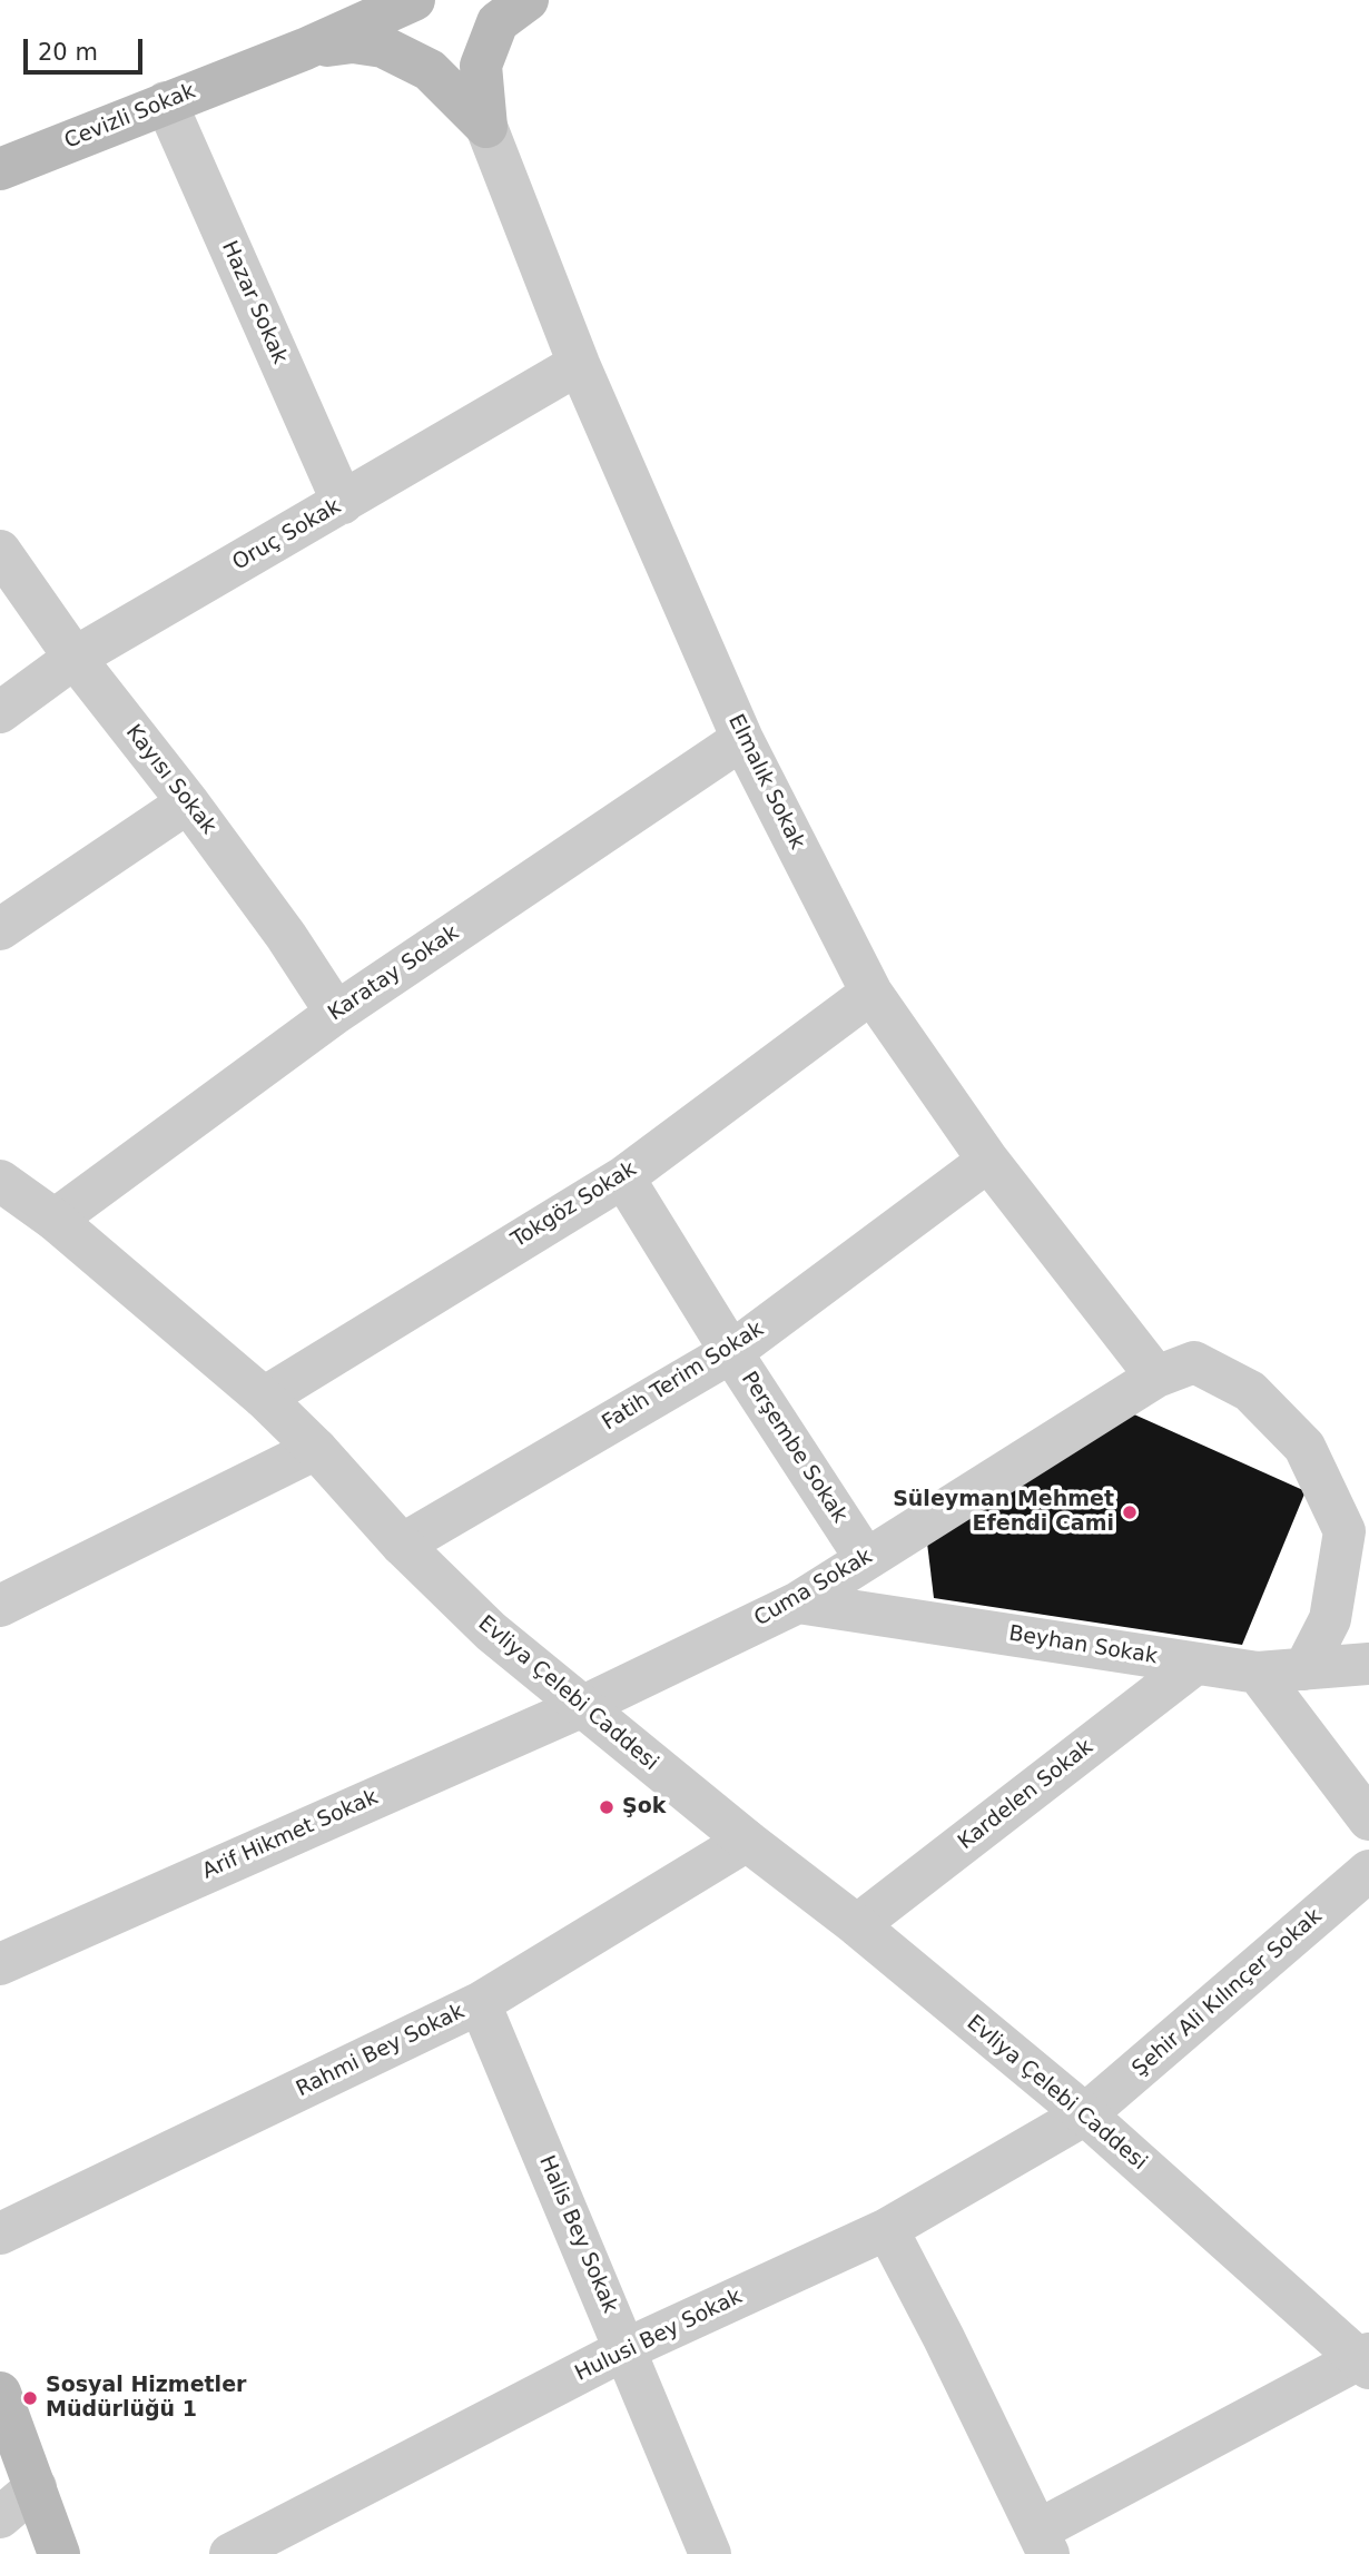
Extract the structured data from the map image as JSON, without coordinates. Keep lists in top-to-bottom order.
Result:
{
  "streets": {
    "main road": ["Cevizli Sokak"],
    "street": [
      "Hazar Sokak",
      "Oruç Sokak",
      "Kayısı Sokak",
      "Elmalık Sokak",
      "Karatay Sokak",
      "Tokgöz Sokak",
      "Fatih Terim Sokak",
      "Perşembe Sokak",
      "Cuma Sokak",
      "Beyhan Sokak",
      "Evliya Çelebi Caddesi",
      "Kardelen Sokak",
      "Arif Hikmet Sokak",
      "Şehir Ali Kılınçer Sokak",
      "Rahmi Bey Sokak",
      "Halis Bey Sokak",
      "Hulusi Bey Sokak"
    ]
  },
  "crossings": [
    ["Cevizli Sokak", "Hazar Sokak"],
    ["Hazar Sokak", "Oruç Sokak"],
    ["Oruç Sokak", "Kayısı Sokak"],
    ["Oruç Sokak", "Elmalık Sokak"],
    ["Kayısı Sokak", "Karatay Sokak"],
    ["Elmalık Sokak", "Karatay Sokak"],
    ["Elmalık Sokak", "Tokgöz Sokak"],
    ["Elmalık Sokak", "Fatih Terim Sokak"],
    ["Elmalık Sokak", "Cuma Sokak"],
    ["Karatay Sokak", "Evliya Çelebi Caddesi"],
    ["Tokgöz Sokak", "Perşembe Sokak"],
    ["Tokgöz Sokak", "Evliya Çelebi Caddesi"],
    ["Fatih Terim Sokak", "Perşembe Sokak"],
    ["Fatih Terim Sokak", "Evliya Çelebi Caddesi"],
    ["Perşembe Sokak", "Cuma Sokak"],
    ["Cuma Sokak", "Beyhan Sokak"],
    ["Cuma Sokak", "Evliya Çelebi Caddesi"],
    ["Cuma Sokak", "Arif Hikmet Sokak"],
    ["Beyhan Sokak", "Kardelen Sokak"],
    ["Evliya Çelebi Caddesi", "Kardelen Sokak"],
    ["Evliya Çelebi Caddesi", "Arif Hikmet Sokak"],
    ["Evliya Çelebi Caddesi", "Şehir Ali Kılınçer Sokak"],
    ["Evliya Çelebi Caddesi", "Rahmi Bey Sokak"],
    ["Evliya Çelebi Caddesi", "Hulusi Bey Sokak"],
    ["Şehir Ali Kılınçer Sokak", "Hulusi Bey Sokak"],
    ["Rahmi Bey Sokak", "Halis Bey Sokak"],
    ["Halis Bey Sokak", "Hulusi Bey Sokak"]
  ],
  "places": ["Süleyman Mehmet Efendi Cami", "Şok", "Sosyal Hizmetler Müdürlüğü 1"],
  "scale_bar": "20 m"
}
